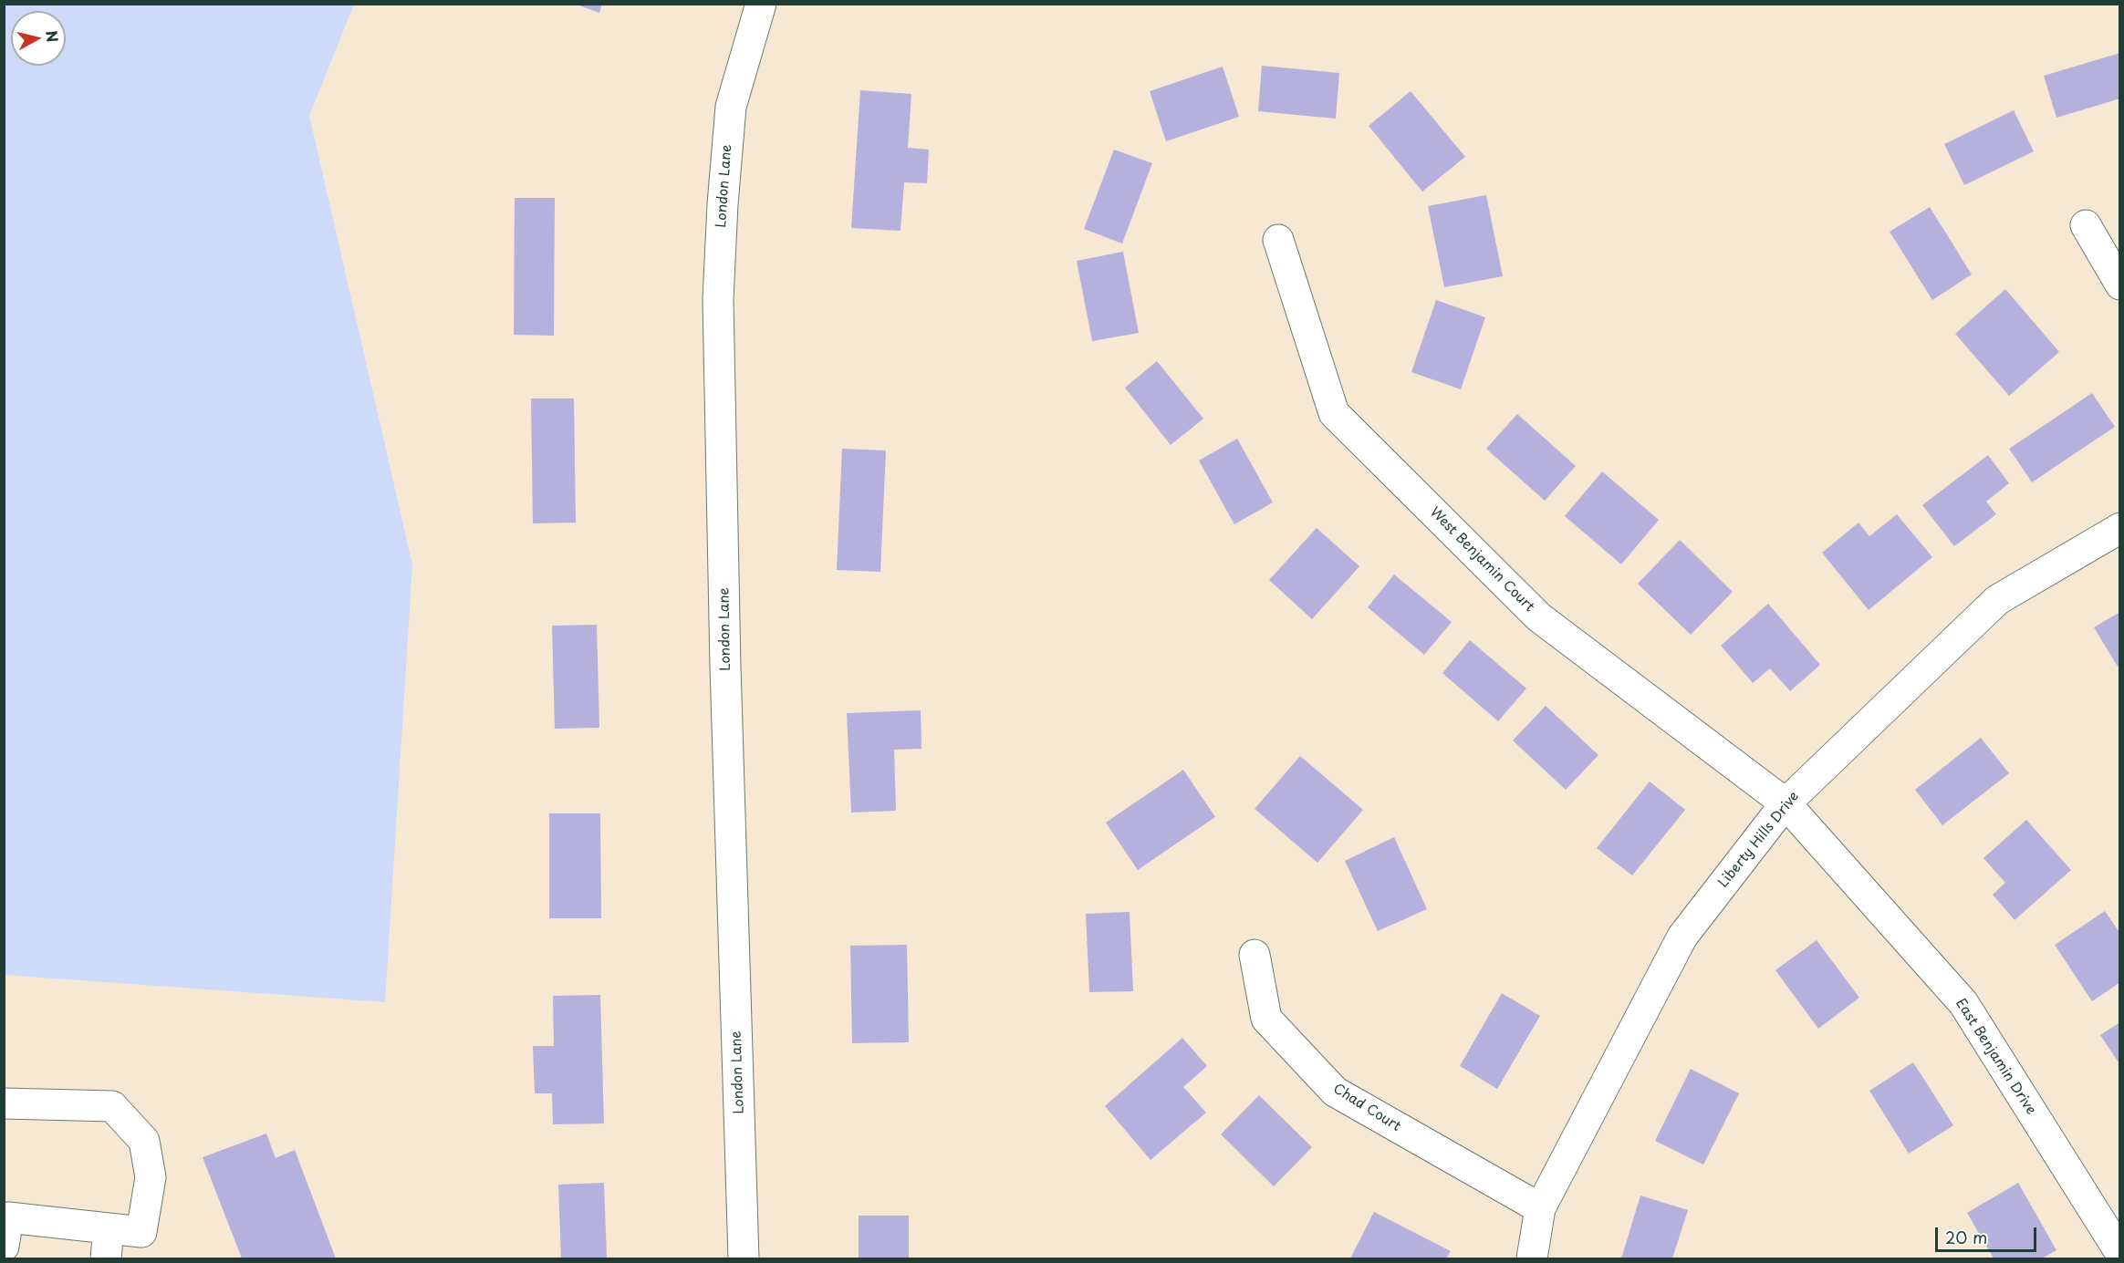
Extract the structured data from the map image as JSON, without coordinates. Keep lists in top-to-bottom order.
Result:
{
  "streets": {
    "street": [
      "London Lane",
      "West Benjamin Court",
      "Liberty Hills Drive",
      "East Benjamin Drive",
      "Chad Court"
    ]
  },
  "crossings": [
    ["West Benjamin Court", "Liberty Hills Drive"],
    ["West Benjamin Court", "East Benjamin Drive"],
    ["Liberty Hills Drive", "East Benjamin Drive"],
    ["Liberty Hills Drive", "Chad Court"]
  ],
  "scale_bar": "20 m",
  "north": "right"
}
